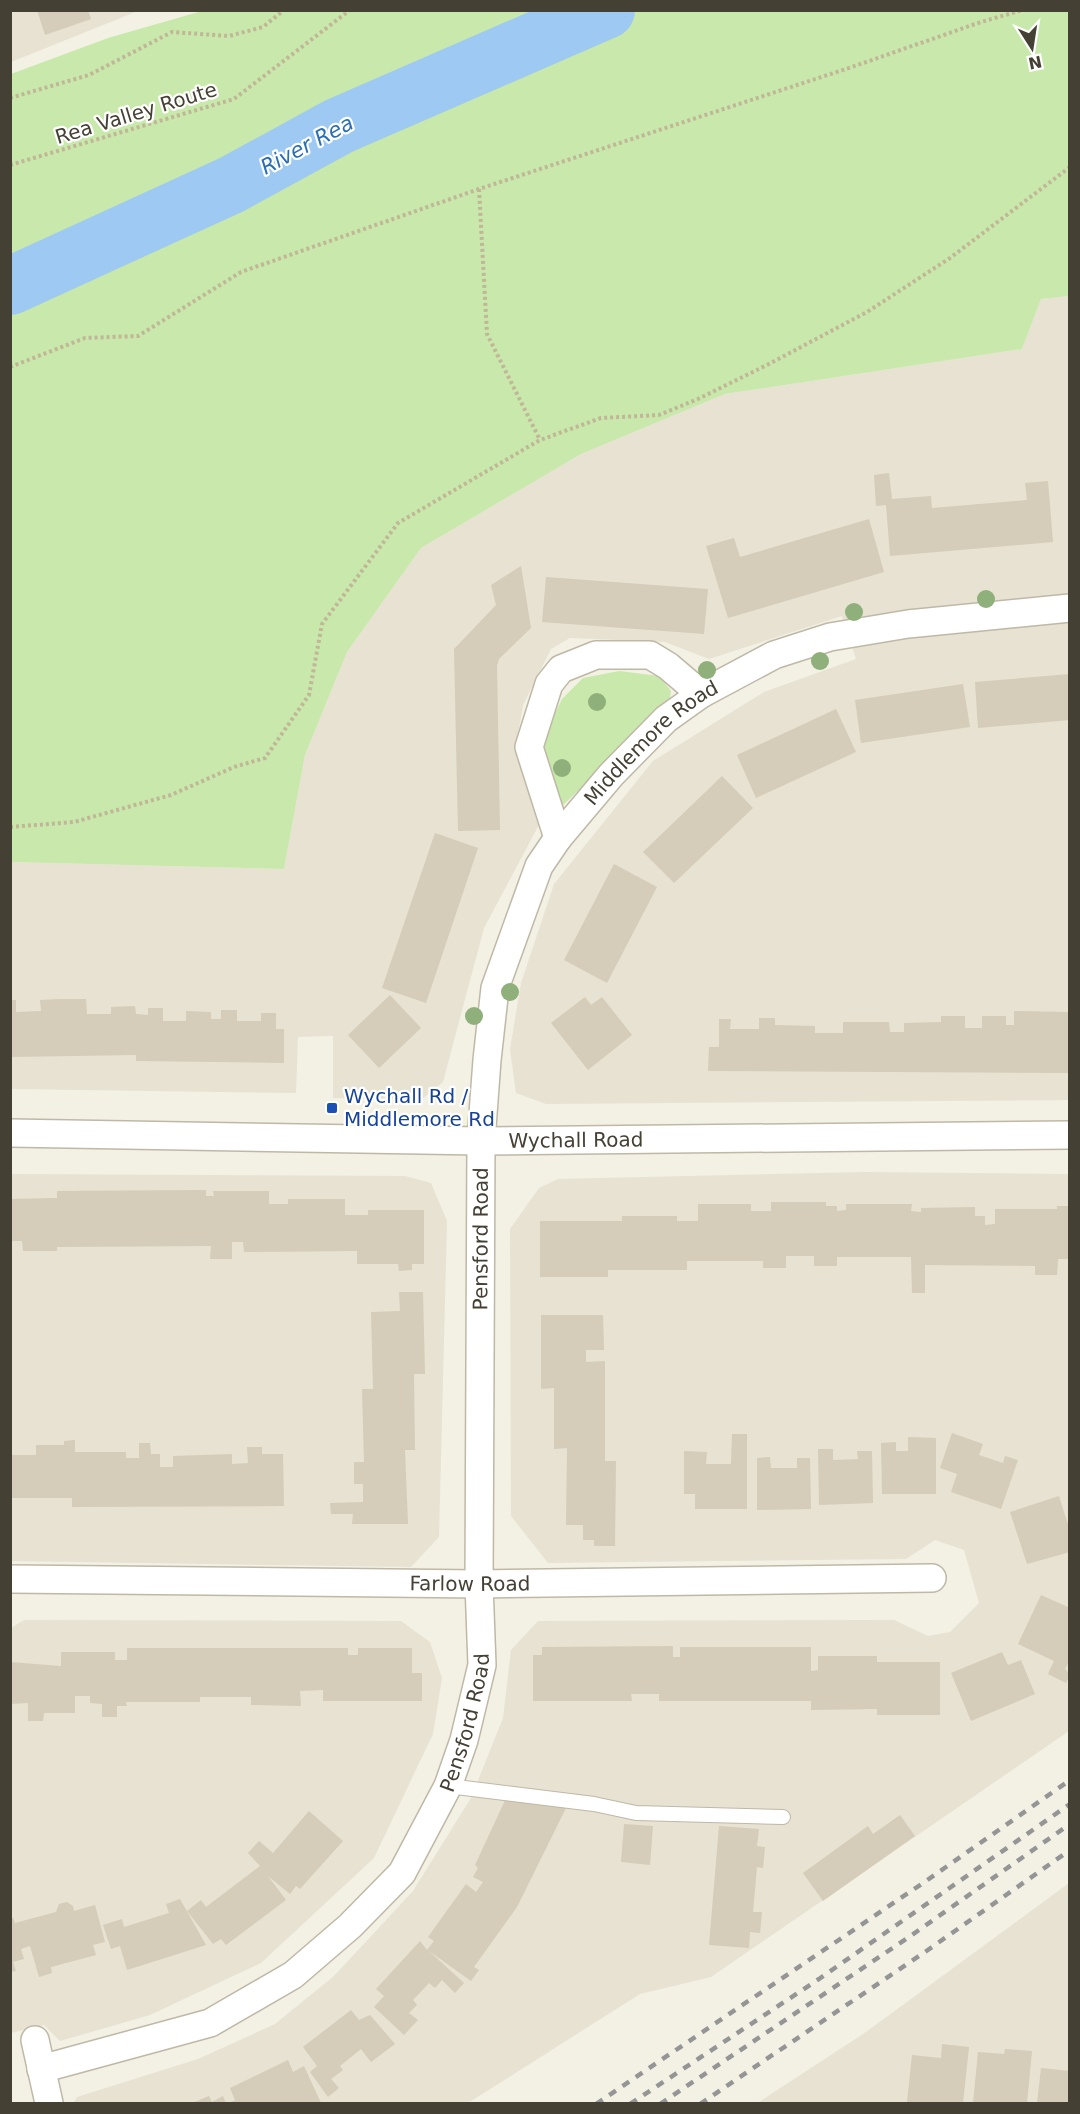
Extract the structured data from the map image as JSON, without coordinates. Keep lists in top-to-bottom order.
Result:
{
  "streets": {
    "street": [
      "Middlemore Road",
      "Wychall Road",
      "Pensford Road",
      "Farlow Road"
    ],
    "path": ["Rea Valley Route"]
  },
  "crossings": [
    ["Middlemore Road", "Wychall Road"],
    ["Middlemore Road", "Pensford Road"],
    ["Wychall Road", "Pensford Road"],
    ["Pensford Road", "Farlow Road"]
  ],
  "water": ["River Rea"],
  "places": {
    "transit": ["Wychall Rd / Middlemore Rd"]
  },
  "north": "bottom"
}
